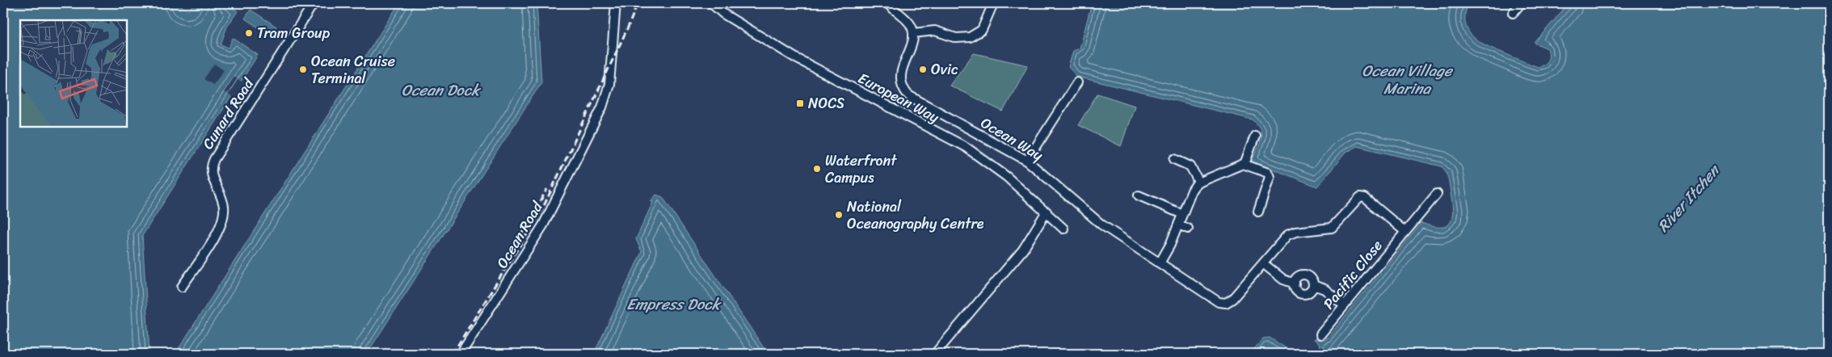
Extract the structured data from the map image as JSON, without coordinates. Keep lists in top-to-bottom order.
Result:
{
  "streets": {
    "street": [
      "European Way",
      "Cunard Road",
      "Ocean Way",
      "Ocean Road",
      "Pacific Close"
    ]
  },
  "water": [
    "Ocean Village Marina",
    "Ocean Dock",
    "River Itchen",
    "Empress Dock"
  ],
  "places": {
    "other": [
      "Tram Group",
      "Ocean Cruise Terminal",
      "Ovic",
      "Waterfront Campus",
      "National Oceanography Centre"
    ],
    "transit": ["NOCS"]
  }
}
